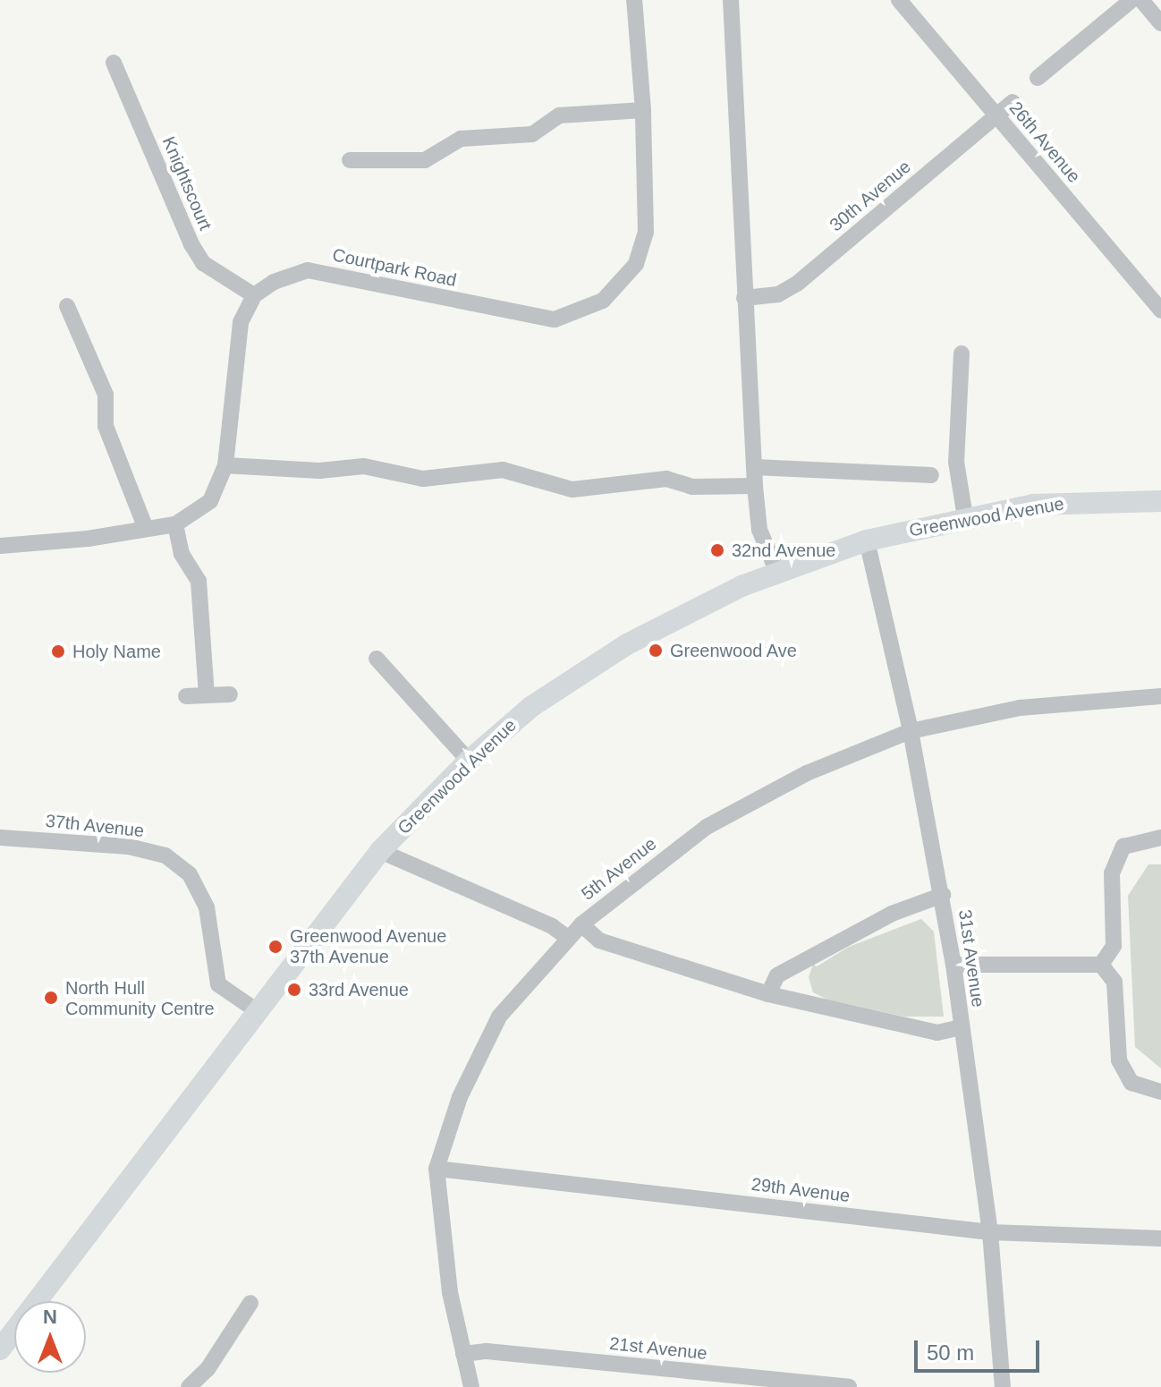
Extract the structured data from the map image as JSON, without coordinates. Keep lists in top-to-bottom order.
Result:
{
  "streets": {
    "street": [
      "26th Avenue",
      "Knightscourt",
      "30th Avenue",
      "Courtpark Road",
      "Greenwood Avenue",
      "37th Avenue",
      "5th Avenue",
      "31st Avenue",
      "29th Avenue",
      "21st Avenue"
    ]
  },
  "crossings": [
    ["26th Avenue", "30th Avenue"],
    ["Knightscourt", "Courtpark Road"],
    ["Greenwood Avenue", "37th Avenue"],
    ["Greenwood Avenue", "31st Avenue"],
    ["5th Avenue", "31st Avenue"],
    ["5th Avenue", "29th Avenue"],
    ["5th Avenue", "21st Avenue"],
    ["31st Avenue", "29th Avenue"]
  ],
  "places": [
    "32nd Avenue",
    "Greenwood Ave",
    "Holy Name",
    "Greenwood Avenue 37th Avenue",
    "33rd Avenue",
    "North Hull Community Centre"
  ],
  "scale_bar": "50 m",
  "north": "top"
}
